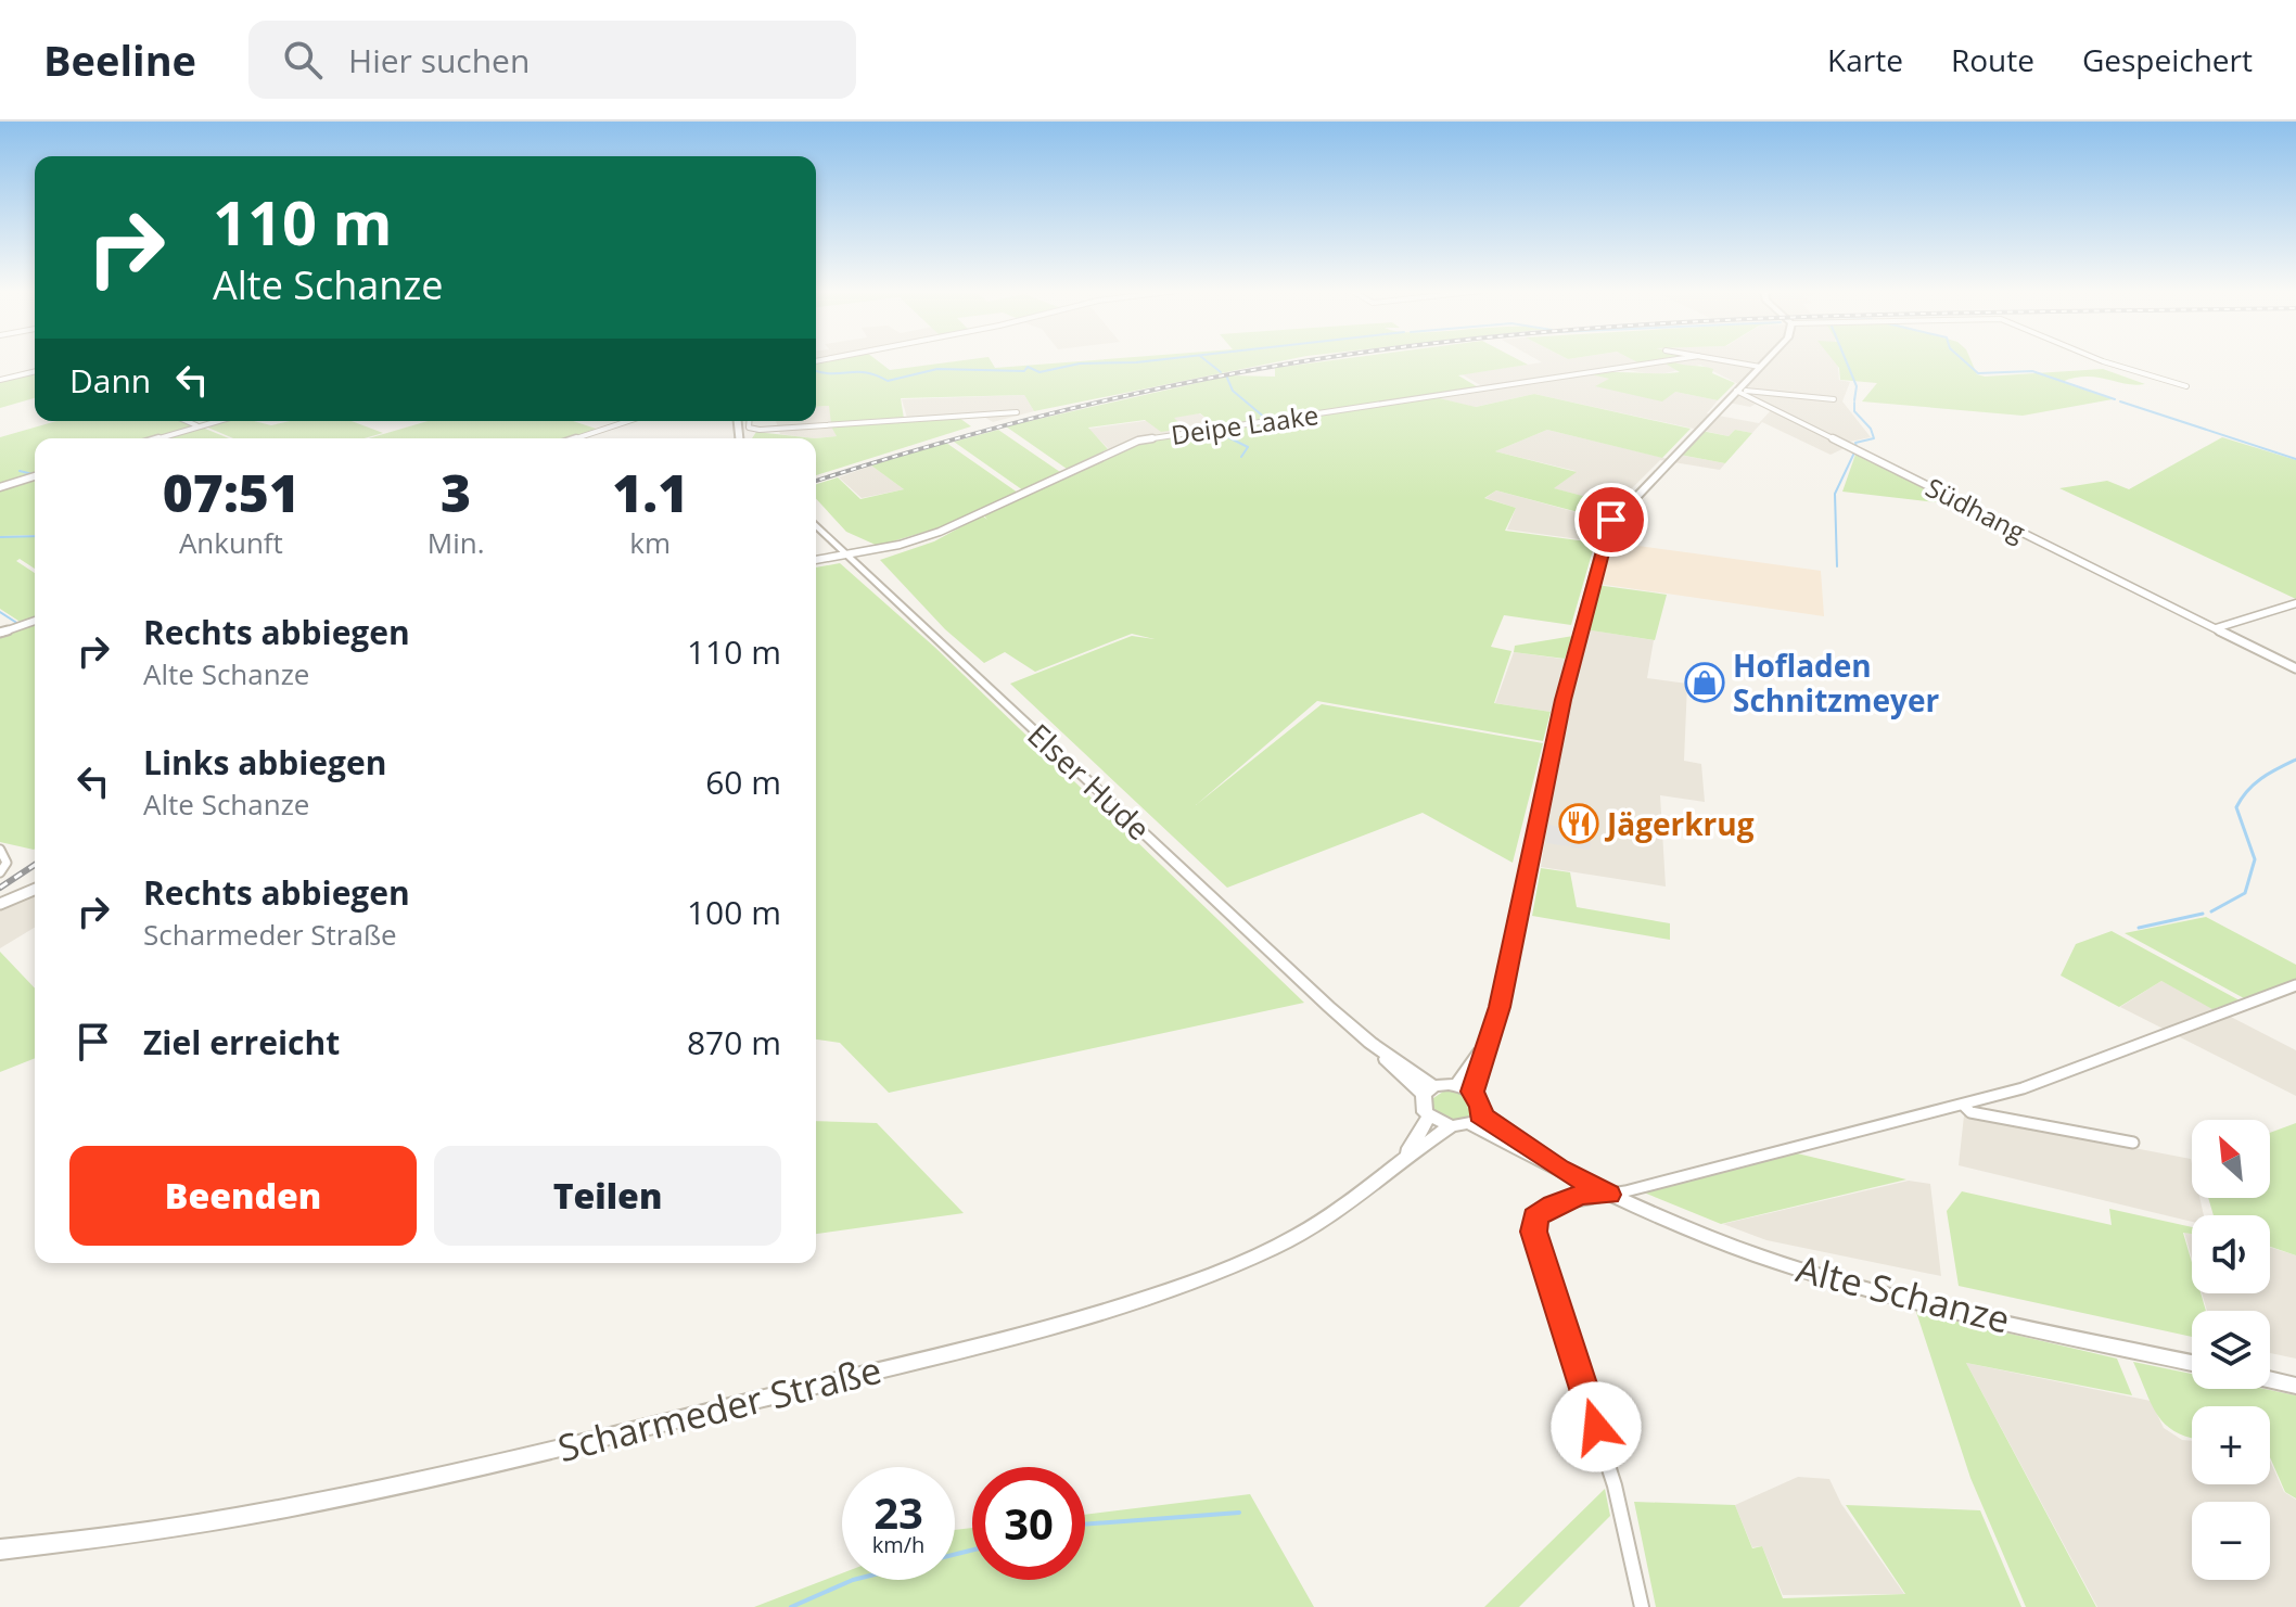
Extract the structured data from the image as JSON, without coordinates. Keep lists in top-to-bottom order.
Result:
{
  "streets": {
    "street": [
      "Deipe Laake",
      "Südhang",
      "Elser Hude",
      "Alte Schanze",
      "Scharmeder Straße"
    ]
  },
  "crossings": [
    ["Deipe Laake", "Elser Hude"],
    ["Elser Hude", "Alte Schanze"],
    ["Elser Hude", "Scharmeder Straße"],
    ["Alte Schanze", "Scharmeder Straße"]
  ],
  "places": {
    "shop": ["Hofladen Schnitzmeyer"],
    "restaurant": ["Jägerkrug"]
  },
  "north": "top left",
  "page": {
    "header": "Beeline",
    "search": "Hier suchen",
    "nav": ["Karte", "Route", "Gespeichert"],
    "turn": ["110 m", "Alte Schanze"],
    "then": "Dann",
    "eta": [
      "07:51",
      "Ankunft",
      "3",
      "Min.",
      "1.1",
      "km"
    ],
    "list": [
      {
        "name": "Rechts abbiegen",
        "note": "Alte Schanze",
        "value": "110 m"
      },
      {
        "name": "Links abbiegen",
        "note": "Alte Schanze",
        "value": "60 m"
      },
      {
        "name": "Rechts abbiegen",
        "note": "Scharmeder Straße",
        "value": "100 m"
      },
      {
        "name": "Ziel erreicht",
        "value": "870 m"
      }
    ],
    "map_buttons": ["+", "−"],
    "buttons": ["Beenden", "Teilen"],
    "speed": "23 km/h",
    "limit": "30"
  }
}
